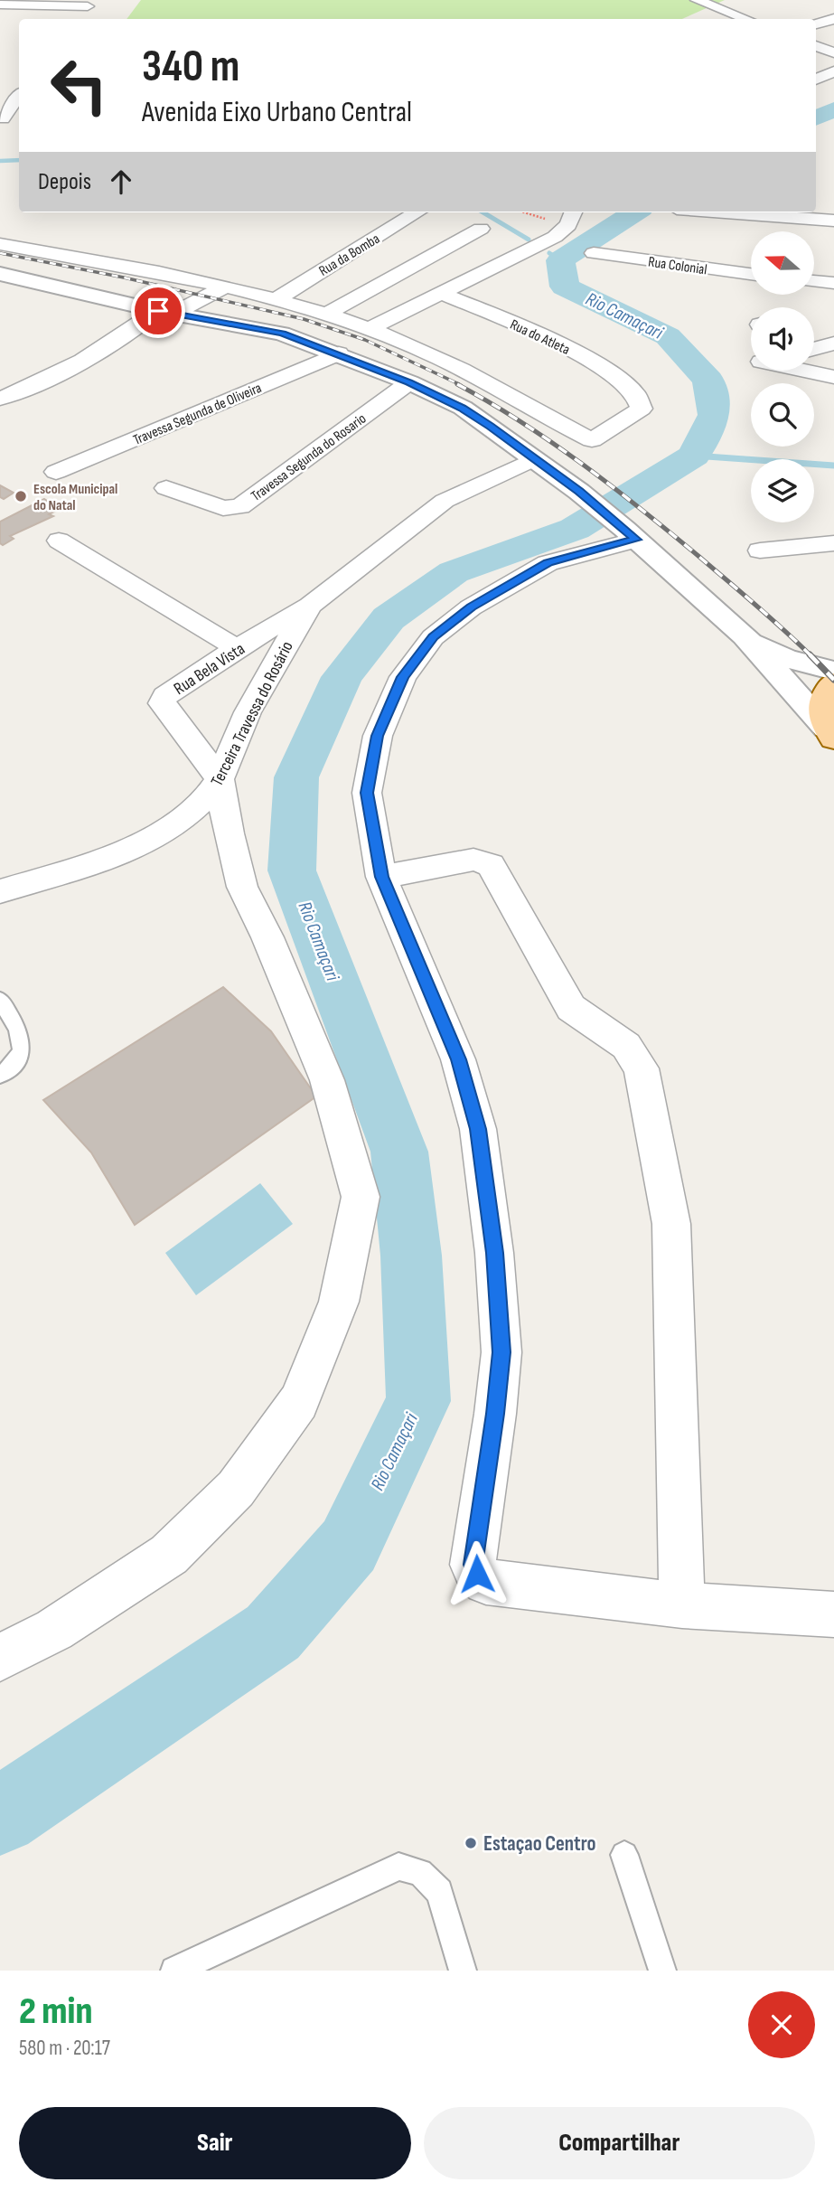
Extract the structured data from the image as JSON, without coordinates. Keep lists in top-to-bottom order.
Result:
{
  "streets": {
    "street": [
      "Rua da Bomba",
      "Rua Colonial",
      "Rua do Atleta",
      "Travessa Segunda de Oliveira",
      "Travessa Segunda do Rosario",
      "Rua Bela Vista",
      "Terceira Travessa do Rosário"
    ]
  },
  "crossings": [
    ["Rua Bela Vista", "Terceira Travessa do Rosário"]
  ],
  "water": ["Rio Camaçari"],
  "places": ["Escola Municipal do Natal", "Estaçao Centro"],
  "north": "left",
  "page": {
    "turn": ["340 m", "Avenida Eixo Urbano Central"],
    "then": "Depois",
    "heading": ["2 min", "580 m · 20:17"],
    "buttons": ["Sair", "Compartilhar"]
  }
}
